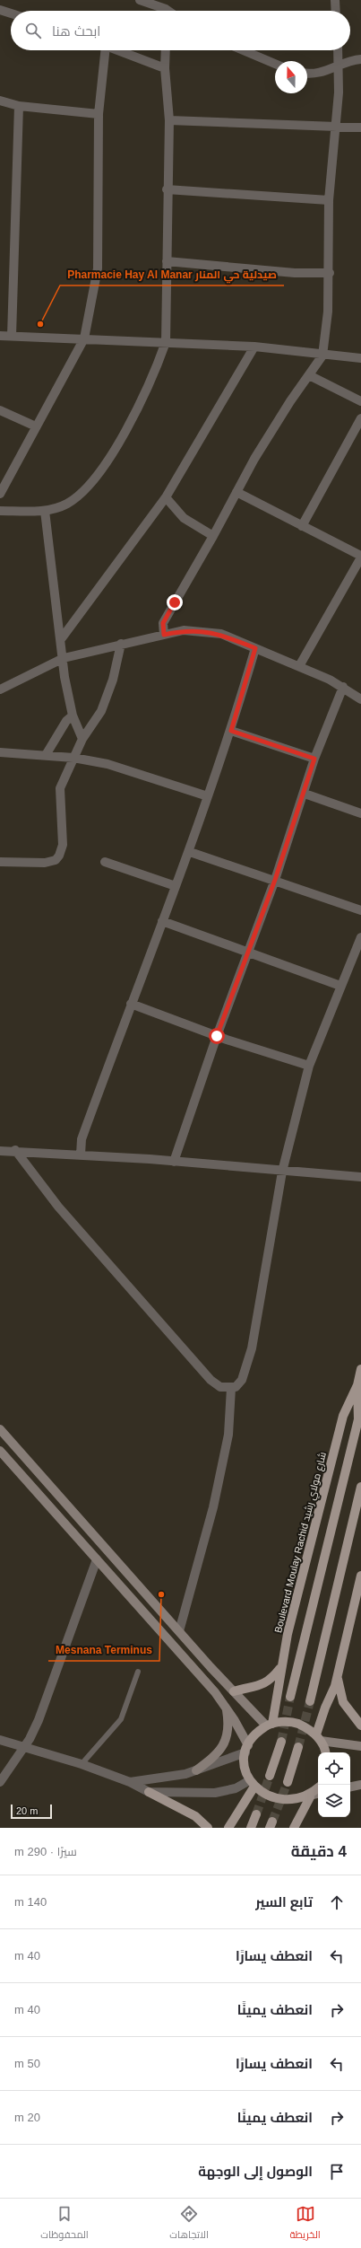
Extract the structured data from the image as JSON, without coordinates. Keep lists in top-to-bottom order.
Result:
{
  "streets": {
    "main road": ["Boulevard Moulay Rachid شارع مولاي رشيد"]
  },
  "places": ["Pharmacie Hay Al Manar صيدلية حي المنار", "Mesnana Terminus"],
  "scale_bar": "20 m",
  "north": "top",
  "page": {
    "search": "ابحث هنا",
    "scale": "20 m",
    "heading": ["4 دقيقة", "سيرًا · 290 m"],
    "list": [
      ["تابع السير", "140 m"],
      ["انعطف يسارًا", "40 m"],
      ["انعطف يمينًا", "40 m"],
      ["انعطف يسارًا", "50 m"],
      ["انعطف يمينًا", "20 m"],
      "الوصول إلى الوجهة"
    ],
    "nav": ["الخريطة", "الاتجاهات", "المحفوظات"]
  }
}
